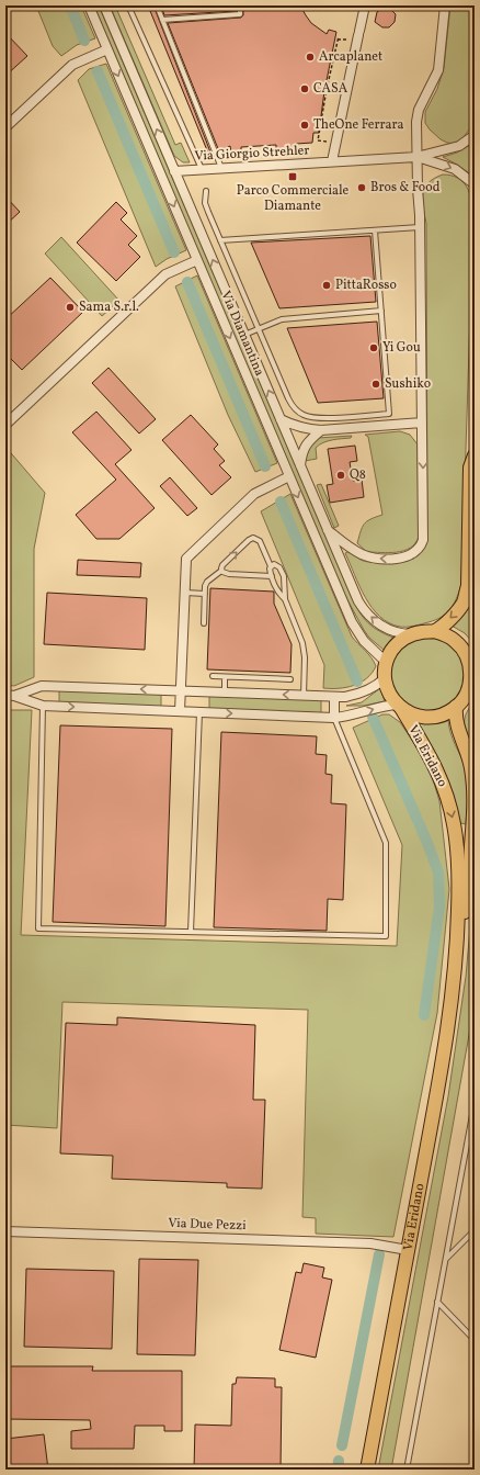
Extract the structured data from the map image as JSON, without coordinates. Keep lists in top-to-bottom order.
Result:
{
  "streets": {
    "main road": ["Via Eridano"],
    "street": ["Via Giorgio Strehler", "Via Diamantina", "Via Due Pezzi"]
  },
  "crossings": [
    ["Via Giorgio Strehler", "Via Diamantina"],
    ["Via Diamantina", "Via Eridano"],
    ["Via Eridano", "Via Due Pezzi"]
  ],
  "places": {
    "other": [
      "Arcaplanet",
      "CASA",
      "TheOne Ferrara",
      "Bros & Food",
      "PittaRosso",
      "Sama S.r.l.",
      "Yi Gou",
      "Sushiko",
      "Q8"
    ],
    "transit": ["Parco Commerciale Diamante"]
  }
}
